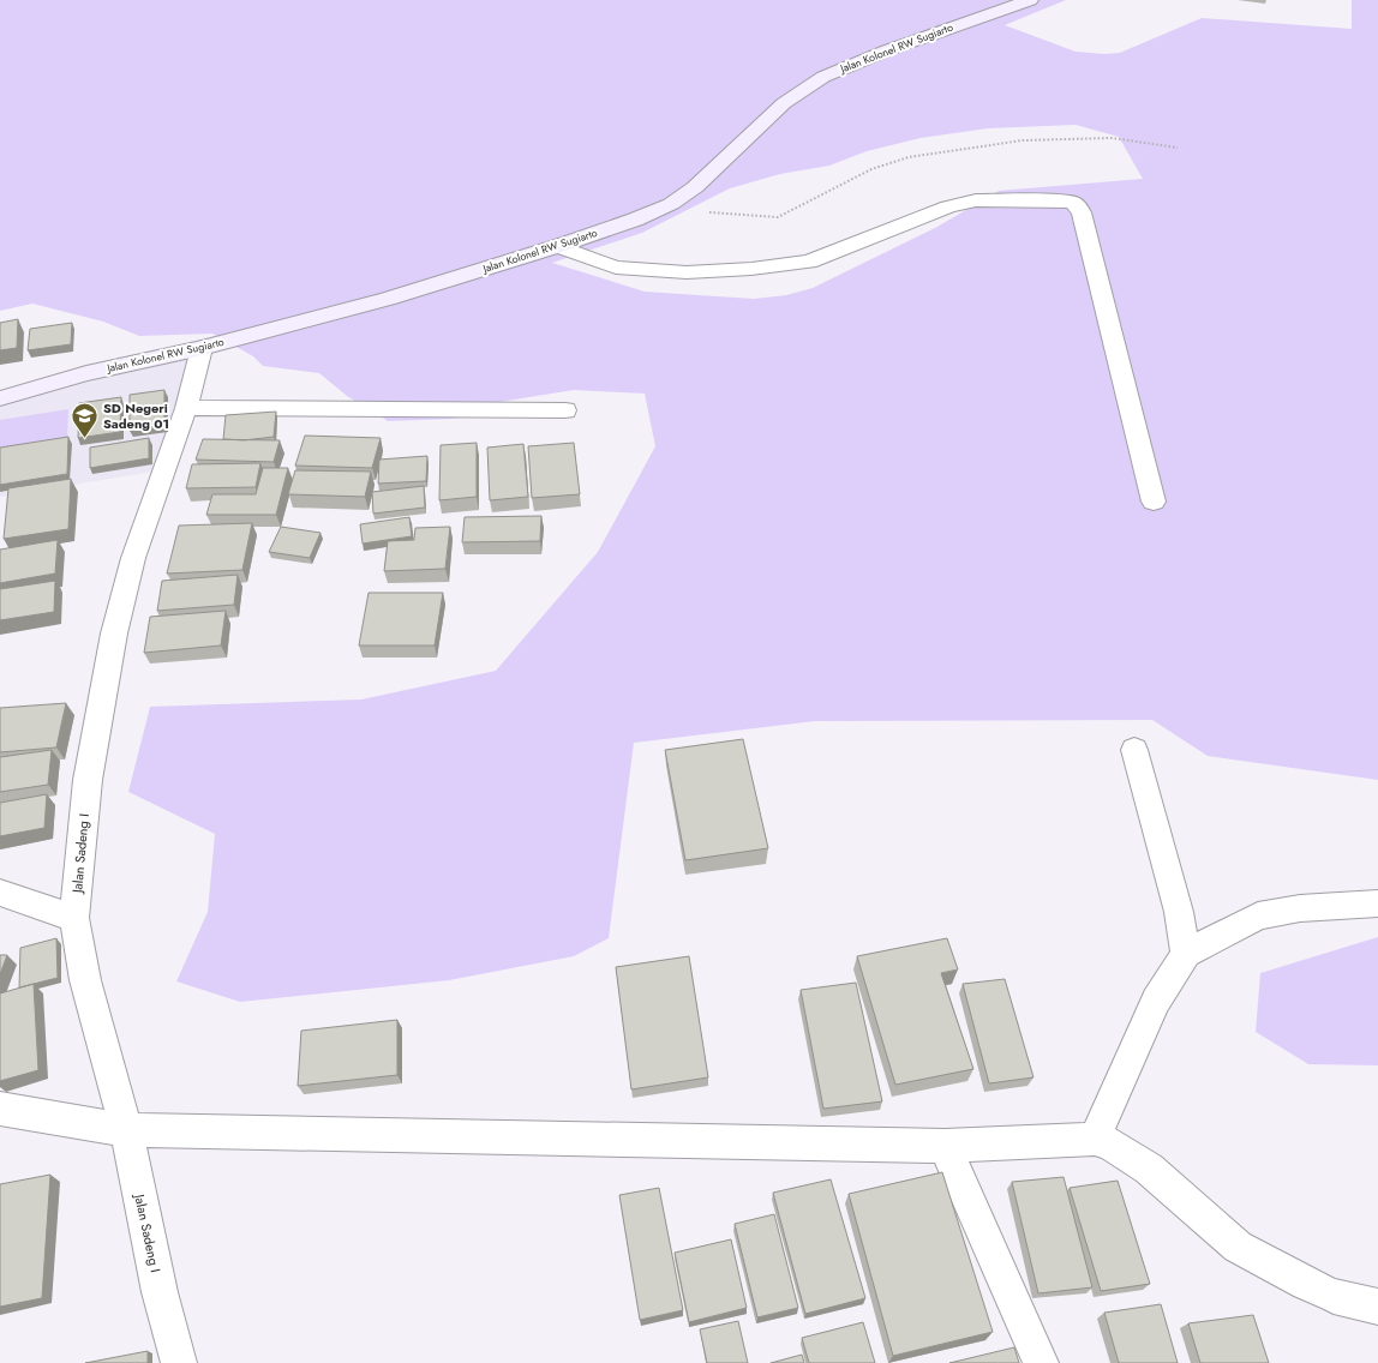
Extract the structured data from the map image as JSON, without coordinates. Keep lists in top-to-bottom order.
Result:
{
  "streets": {
    "main road": ["Jalan Kolonel RW Sugiarto"],
    "street": ["Jalan Sadeng I"]
  },
  "crossings": [
    ["Jalan Kolonel RW Sugiarto", "Jalan Sadeng I"]
  ],
  "places": {
    "school or university": ["SD Negeri Sadeng 01"]
  }
}
